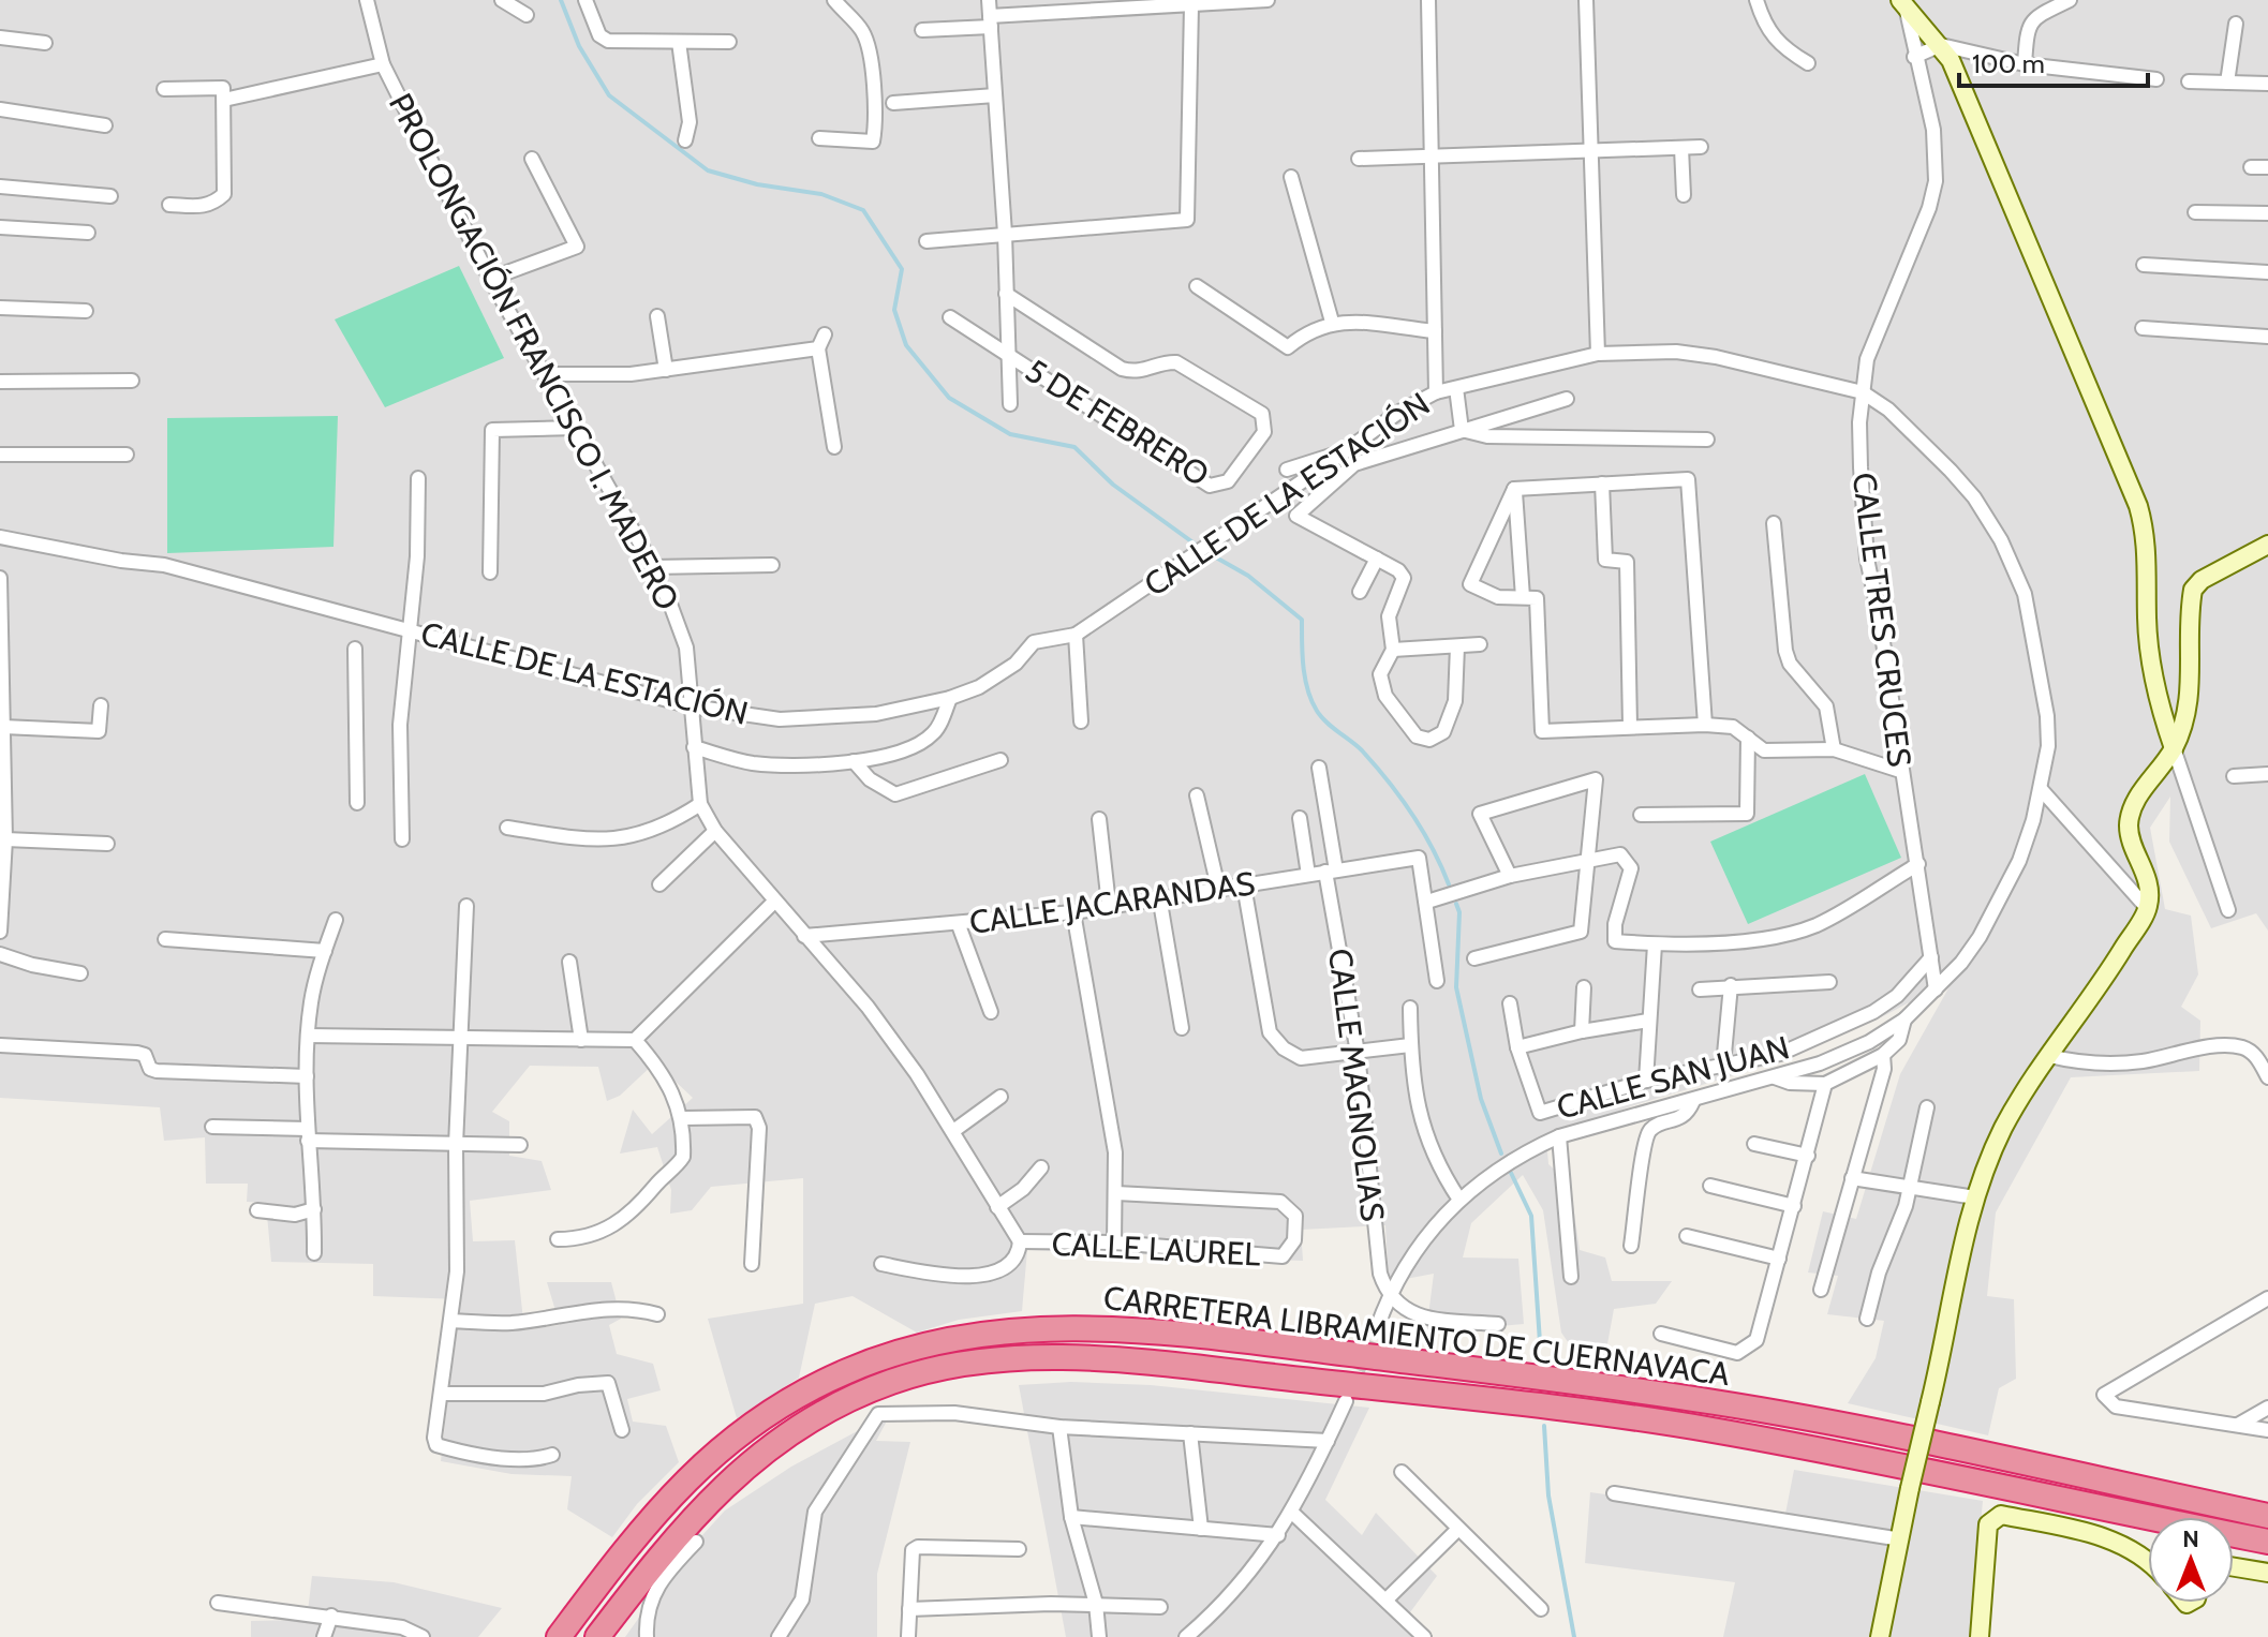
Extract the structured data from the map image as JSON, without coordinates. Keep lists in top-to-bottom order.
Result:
{
  "streets": {
    "highway": ["CARRETERA LIBRAMIENTO DE CUERNAVACA"],
    "street": [
      "PROLONGACIÓN FRANCISCO I. MADERO",
      "5 DE FEBRERO",
      "CALLE DE LA ESTACIÓN",
      "CALLE TRES CRUCES",
      "CALLE JACARANDAS",
      "CALLE SAN JUAN",
      "CALLE MAGNOLIAS",
      "CALLE LAUREL"
    ]
  },
  "crossings": [
    ["PROLONGACIÓN FRANCISCO I. MADERO", "CALLE DE LA ESTACIÓN"],
    ["CALLE DE LA ESTACIÓN", "CALLE TRES CRUCES"],
    ["CALLE DE LA ESTACIÓN", "CALLE MAGNOLIAS"],
    ["CALLE TRES CRUCES", "CALLE SAN JUAN"],
    ["CALLE JACARANDAS", "CALLE MAGNOLIAS"]
  ],
  "scale_bar": "100 m",
  "north": "top"
}
